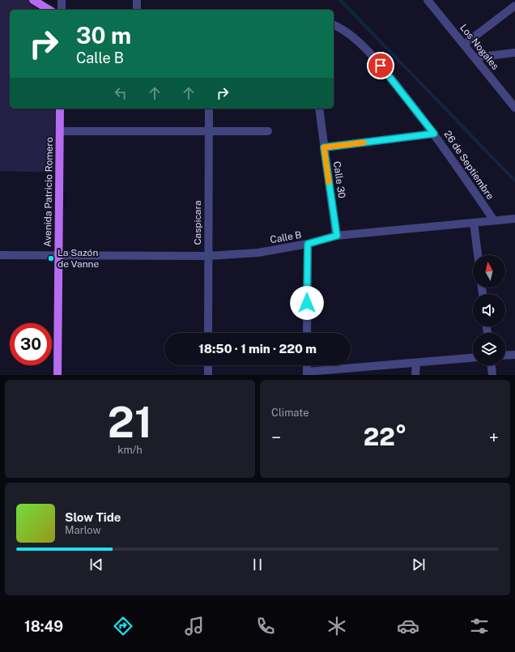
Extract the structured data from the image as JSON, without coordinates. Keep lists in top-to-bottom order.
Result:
{
  "streets": {
    "main road": ["Avenida Patricio Romero"],
    "street": [
      "Los Nogales",
      "26 de Septiembre",
      "Calle 30",
      "Caspicara",
      "Calle B"
    ]
  },
  "crossings": [
    ["26 de Septiembre", "Calle B"],
    ["Calle 30", "Calle B"],
    ["Avenida Patricio Romero", "Calle B"],
    ["Caspicara", "Calle B"]
  ],
  "places": ["La Sazón de Vanne"],
  "north": "top",
  "page": {
    "turn": ["30 m", "Calle B"],
    "limit": "30",
    "trip": "18:50 · 1 min · 220 m",
    "tile": [
      ["21", "km/h"],
      "Climate"
    ],
    "heat": ["−", "22°", "+"],
    "song": ["Slow Tide", "Marlow"],
    "tabs": "18:49"
  }
}
